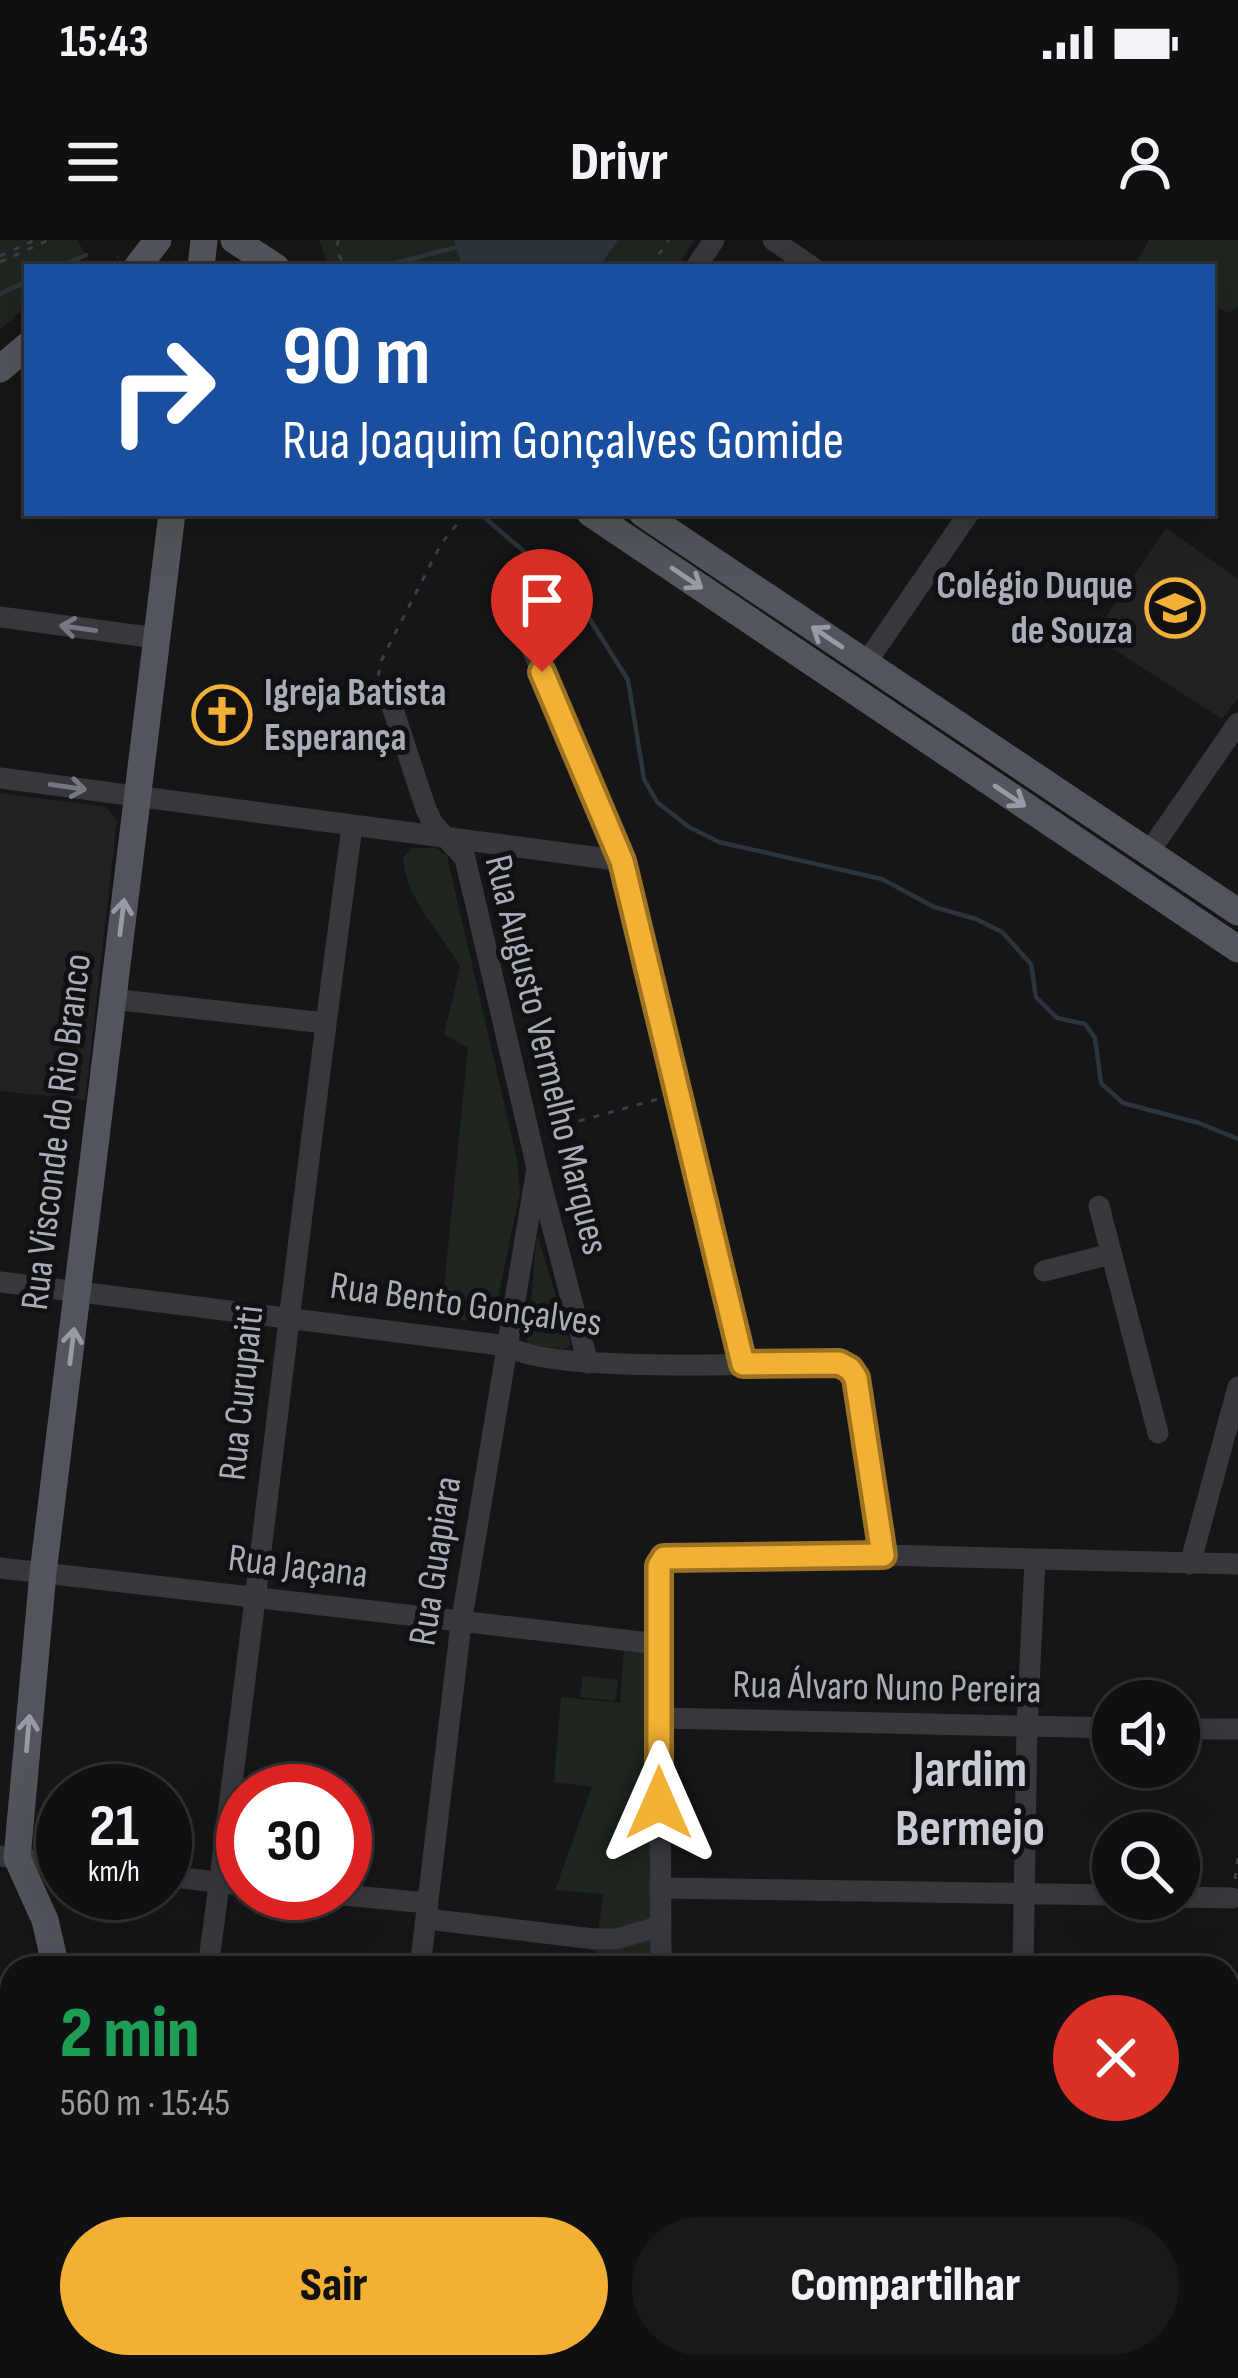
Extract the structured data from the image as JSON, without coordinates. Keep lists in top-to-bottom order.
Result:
{
  "streets": {
    "main road": ["Rua Visconde do Rio Branco"],
    "street": [
      "Rua Augusto Vermelho Marques",
      "Rua Bento Gonçalves",
      "Rua Curupaiti",
      "Rua Guapiara",
      "Rua Jaçana",
      "Rua Álvaro Nuno Pereira"
    ]
  },
  "crossings": [
    ["Rua Augusto Vermelho Marques", "Rua Bento Gonçalves"],
    ["Rua Augusto Vermelho Marques", "Rua Guapiara"],
    ["Rua Visconde do Rio Branco", "Rua Bento Gonçalves"],
    ["Rua Visconde do Rio Branco", "Rua Jaçana"],
    ["Rua Bento Gonçalves", "Rua Curupaiti"],
    ["Rua Bento Gonçalves", "Rua Guapiara"],
    ["Rua Curupaiti", "Rua Jaçana"],
    ["Rua Guapiara", "Rua Jaçana"]
  ],
  "one_way": ["Rua Visconde do Rio Branco"],
  "districts": ["Jardim Bermejo"],
  "places": {
    "school or university": ["Colégio Duque de Souza"],
    "church": ["Igreja Batista Esperança"]
  },
  "page": {
    "status": "15:43",
    "header": "Drivr",
    "turn": ["90 m", "Rua Joaquim Gonçalves Gomide"],
    "speed": "21 km/h",
    "limit": "30",
    "heading": ["2 min", "560 m · 15:45"],
    "buttons": ["Sair", "Compartilhar"]
  }
}
